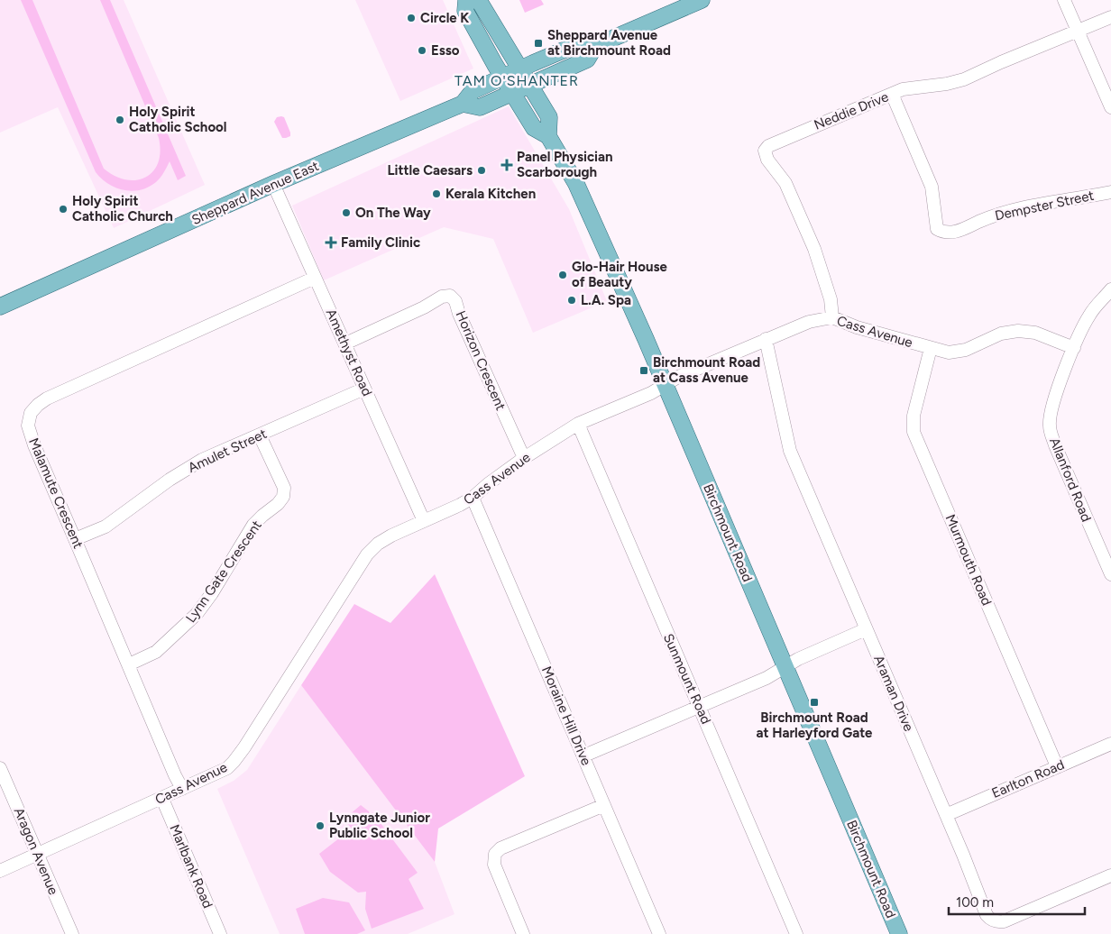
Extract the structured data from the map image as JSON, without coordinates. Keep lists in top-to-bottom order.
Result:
{
  "streets": {
    "main road": ["Sheppard Avenue East", "Birchmount Road"],
    "street": [
      "Neddie Drive",
      "Dempster Street",
      "Cass Avenue",
      "Amethyst Road",
      "Horizon Crescent",
      "Amulet Street",
      "Allanford Road",
      "Malamute Crescent",
      "Murmouth Road",
      "Lynn Gate Crescent",
      "Sunmount Road",
      "Araman Drive",
      "Moraine Hill Drive",
      "Earlton Road",
      "Aragon Avenue",
      "Marlbank Road"
    ]
  },
  "crossings": [
    ["Neddie Drive", "Dempster Street"],
    ["Neddie Drive", "Cass Avenue"],
    ["Sheppard Avenue East", "Amethyst Road"],
    ["Sheppard Avenue East", "Birchmount Road"],
    ["Cass Avenue", "Amethyst Road"],
    ["Cass Avenue", "Horizon Crescent"],
    ["Cass Avenue", "Allanford Road"],
    ["Cass Avenue", "Malamute Crescent"],
    ["Cass Avenue", "Birchmount Road"],
    ["Cass Avenue", "Murmouth Road"],
    ["Cass Avenue", "Sunmount Road"],
    ["Cass Avenue", "Araman Drive"],
    ["Cass Avenue", "Moraine Hill Drive"],
    ["Cass Avenue", "Aragon Avenue"],
    ["Cass Avenue", "Marlbank Road"],
    ["Amethyst Road", "Horizon Crescent"],
    ["Amethyst Road", "Amulet Street"],
    ["Amethyst Road", "Malamute Crescent"],
    ["Amulet Street", "Malamute Crescent"],
    ["Amulet Street", "Lynn Gate Crescent"],
    ["Malamute Crescent", "Lynn Gate Crescent"],
    ["Murmouth Road", "Earlton Road"],
    ["Araman Drive", "Earlton Road"]
  ],
  "districts": ["TAM O'SHANTER"],
  "places": {
    "other": [
      "Circle K",
      "Esso",
      "Holy Spirit Catholic School",
      "Little Caesars",
      "Kerala Kitchen",
      "Holy Spirit Catholic Church",
      "On The Way",
      "Glo-Hair House of Beauty",
      "L.A. Spa",
      "Lynngate Junior Public School"
    ],
    "transit": ["Sheppard Avenue at Birchmount Road", "Birchmount Road at Cass Avenue", "Birchmount Road at Harleyford Gate"],
    "health": ["Panel Physician Scarborough", "Family Clinic"]
  },
  "scale_bar": "100 m"
}
